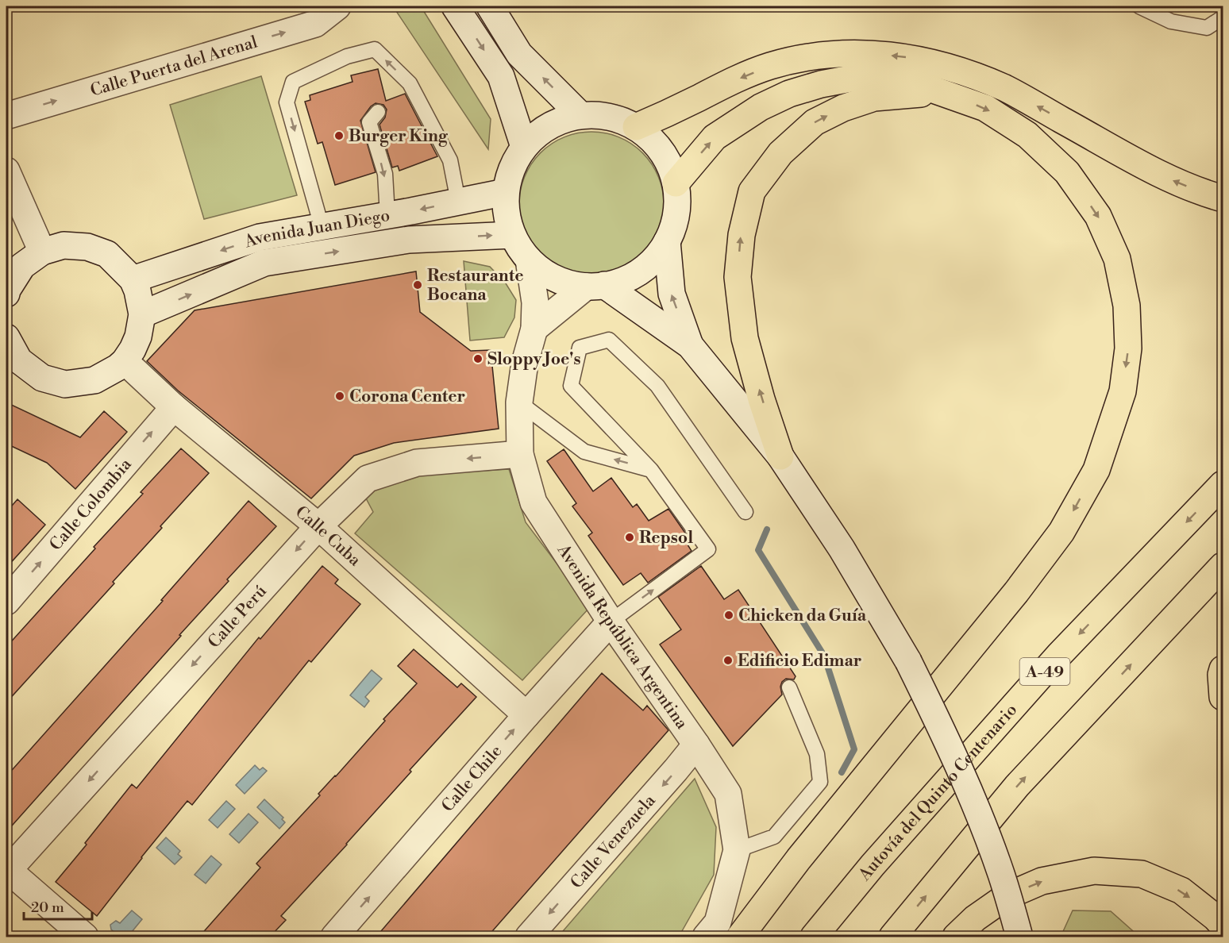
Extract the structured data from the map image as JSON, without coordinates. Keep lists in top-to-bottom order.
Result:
{
  "streets": {
    "highway": ["A-49", "Autovía del Quinto Centenario"],
    "street": [
      "Calle Puerta del Arenal",
      "Avenida Juan Diego",
      "Calle Colombia",
      "Calle Cuba",
      "Calle Perú",
      "Avenida República Argentina",
      "Calle Chile",
      "Calle Venezuela"
    ]
  },
  "crossings": [
    ["Calle Colombia", "Calle Cuba"],
    ["Calle Cuba", "Calle Perú"],
    ["Calle Cuba", "Calle Chile"],
    ["Calle Perú", "Avenida República Argentina"],
    ["Avenida República Argentina", "Calle Chile"],
    ["Avenida República Argentina", "Calle Venezuela"]
  ],
  "one_way": [
    "Calle Puerta del Arenal",
    "Calle Colombia",
    "Calle Perú",
    "Calle Chile",
    "Calle Venezuela"
  ],
  "places": [
    "Burger King",
    "Restaurante Bocana",
    "Sloppy Joe's",
    "Corona Center",
    "Repsol",
    "Chicken da Guía",
    "Edificio Edimar"
  ],
  "scale_bar": "20 m"
}
